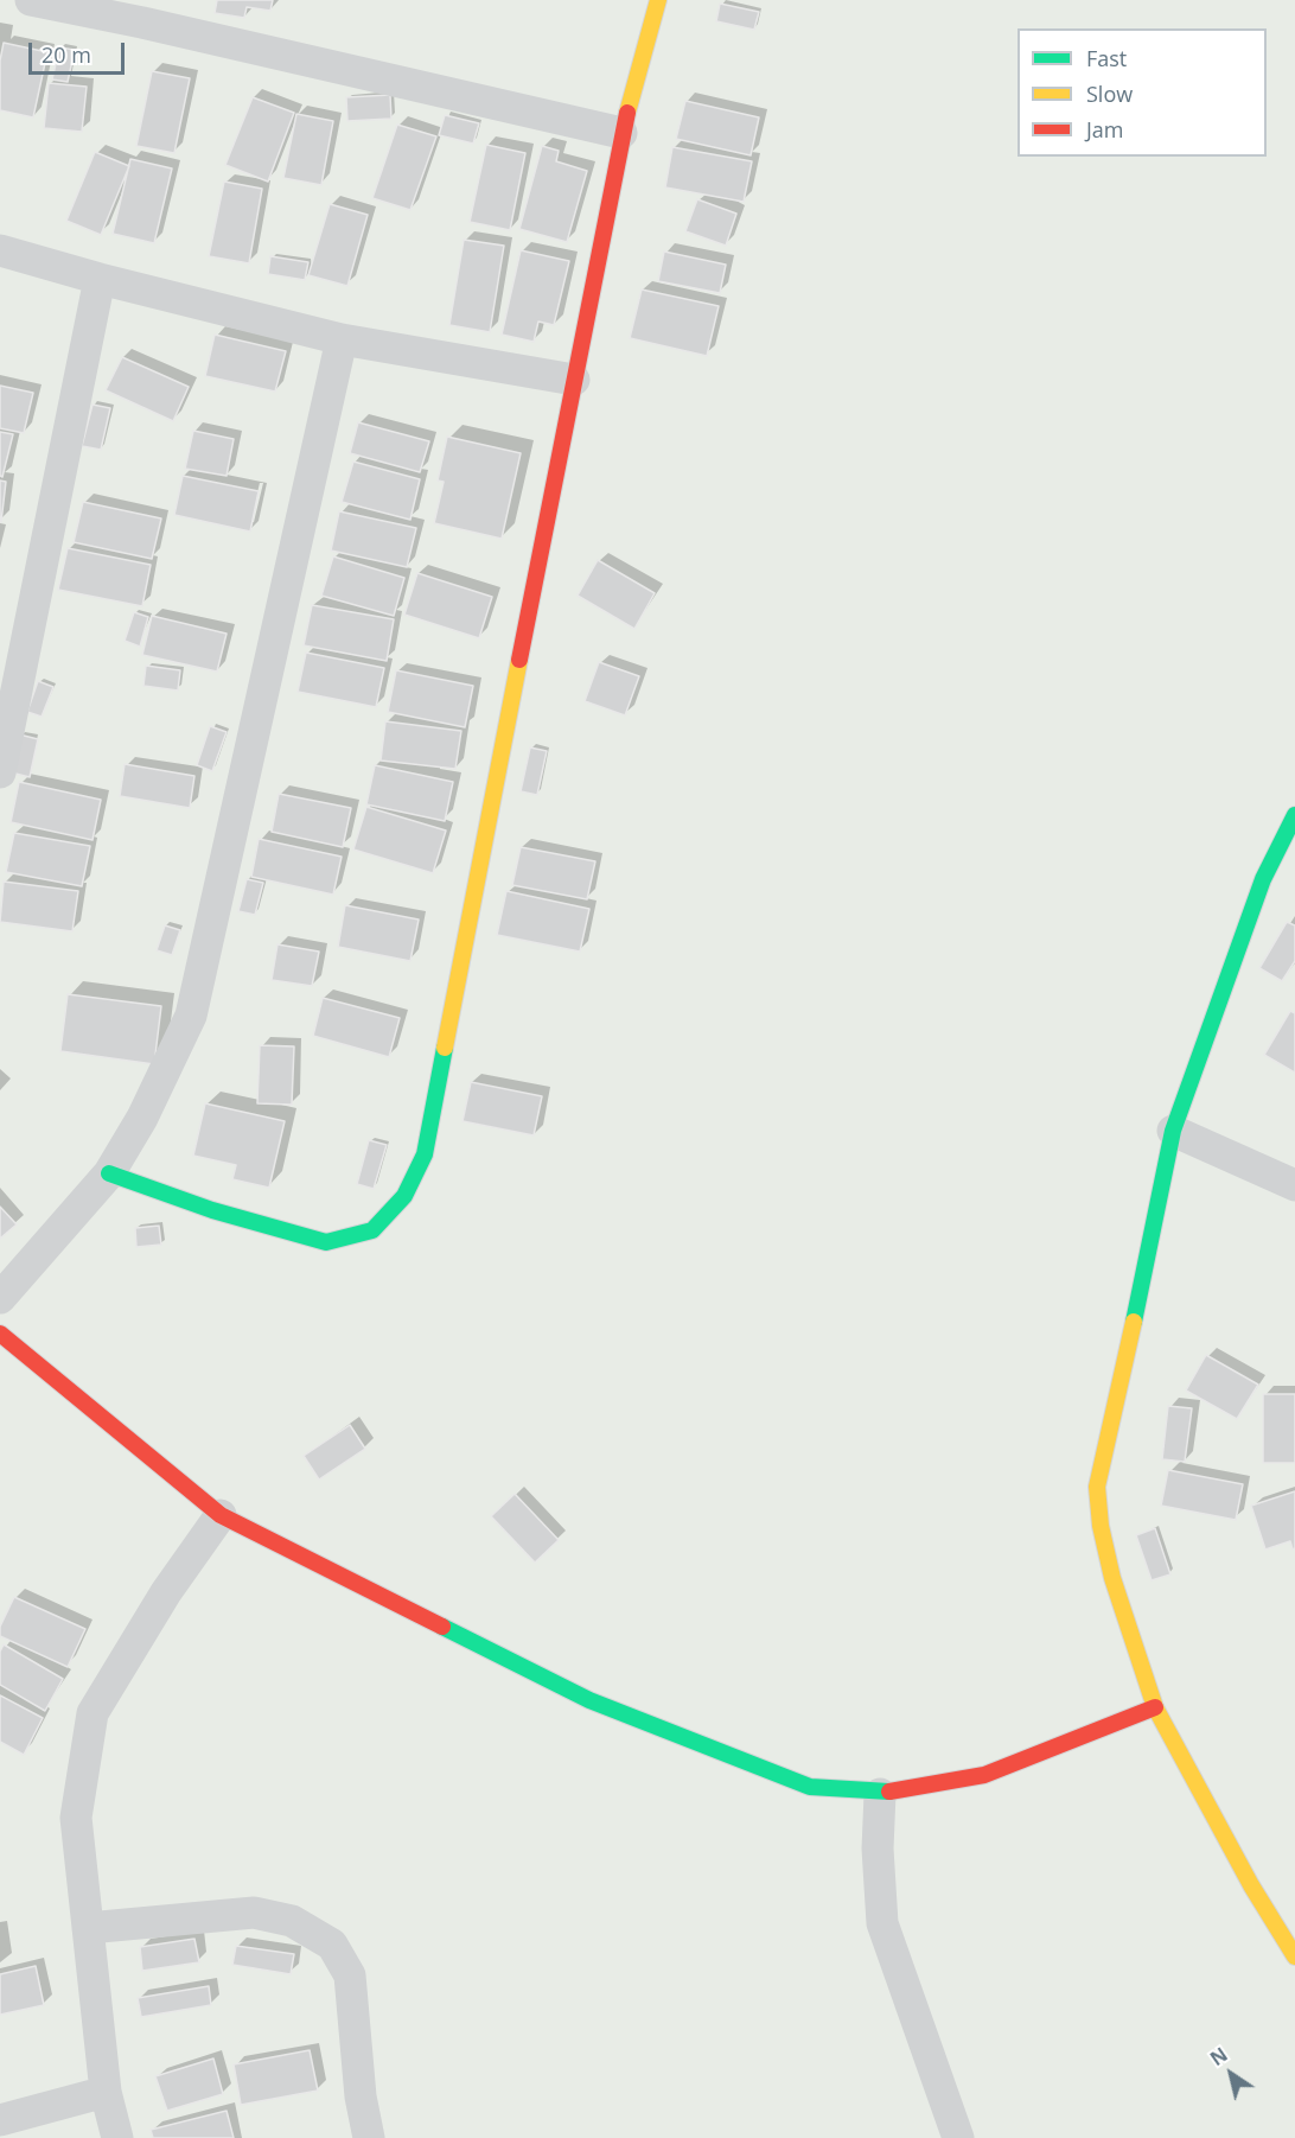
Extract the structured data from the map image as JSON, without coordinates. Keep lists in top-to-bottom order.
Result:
{
  "legend": ["Fast", "Slow", "Jam"],
  "scale_bar": "20 m",
  "north": "top left"
}
